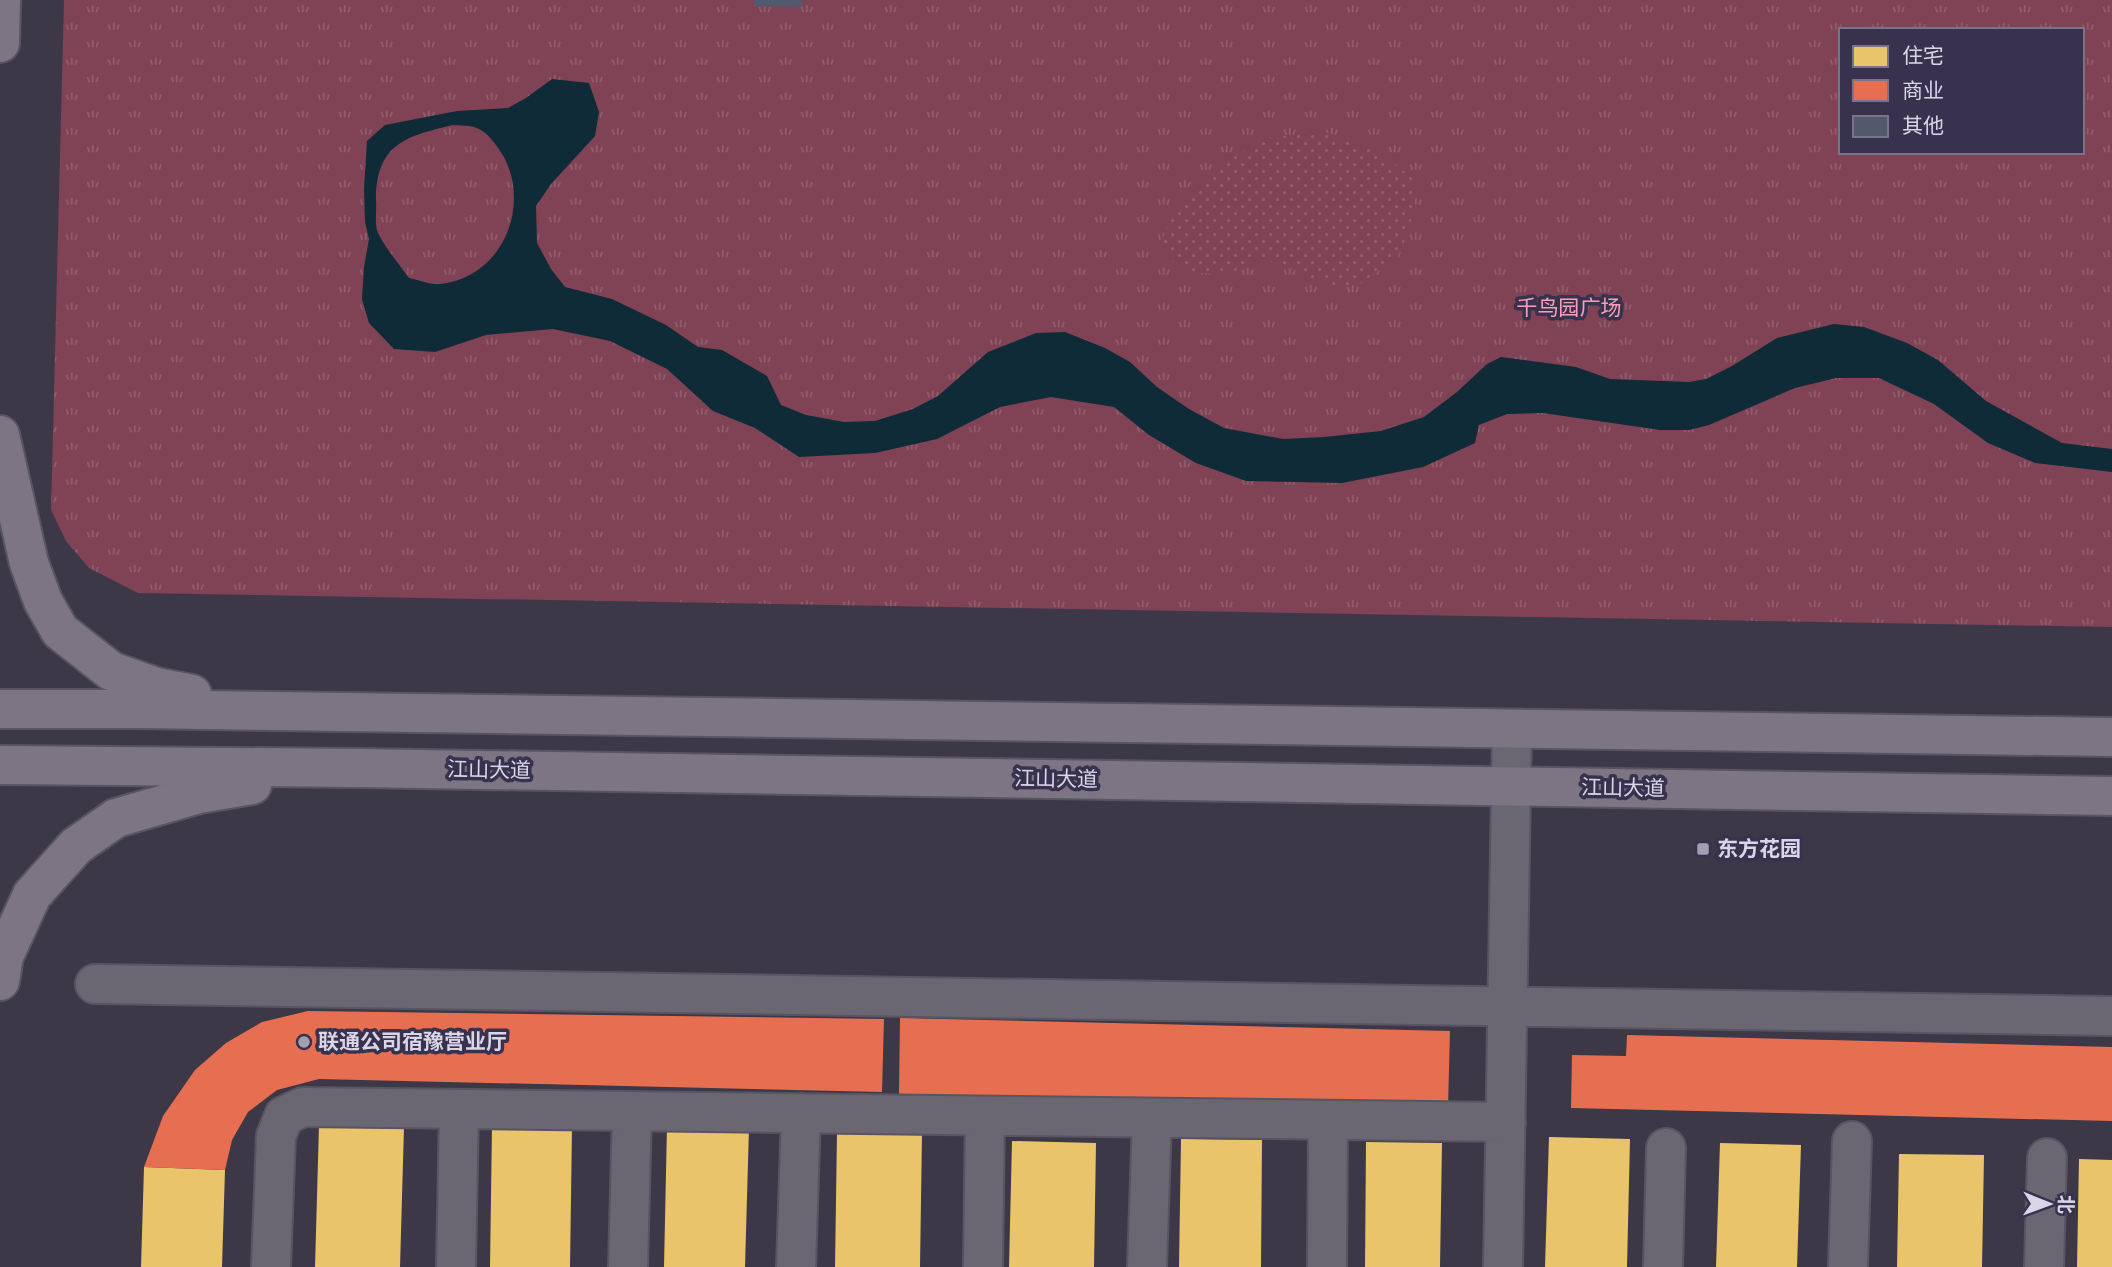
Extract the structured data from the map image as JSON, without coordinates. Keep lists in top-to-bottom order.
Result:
{
  "streets": {
    "main road": ["江山大道"]
  },
  "parks": ["千鸟园广场"],
  "places": {
    "transit": ["东方花园"],
    "other": ["联通公司宿豫营业厅"]
  },
  "legend": ["住宅", "商业", "其他"],
  "north": "right"
}
